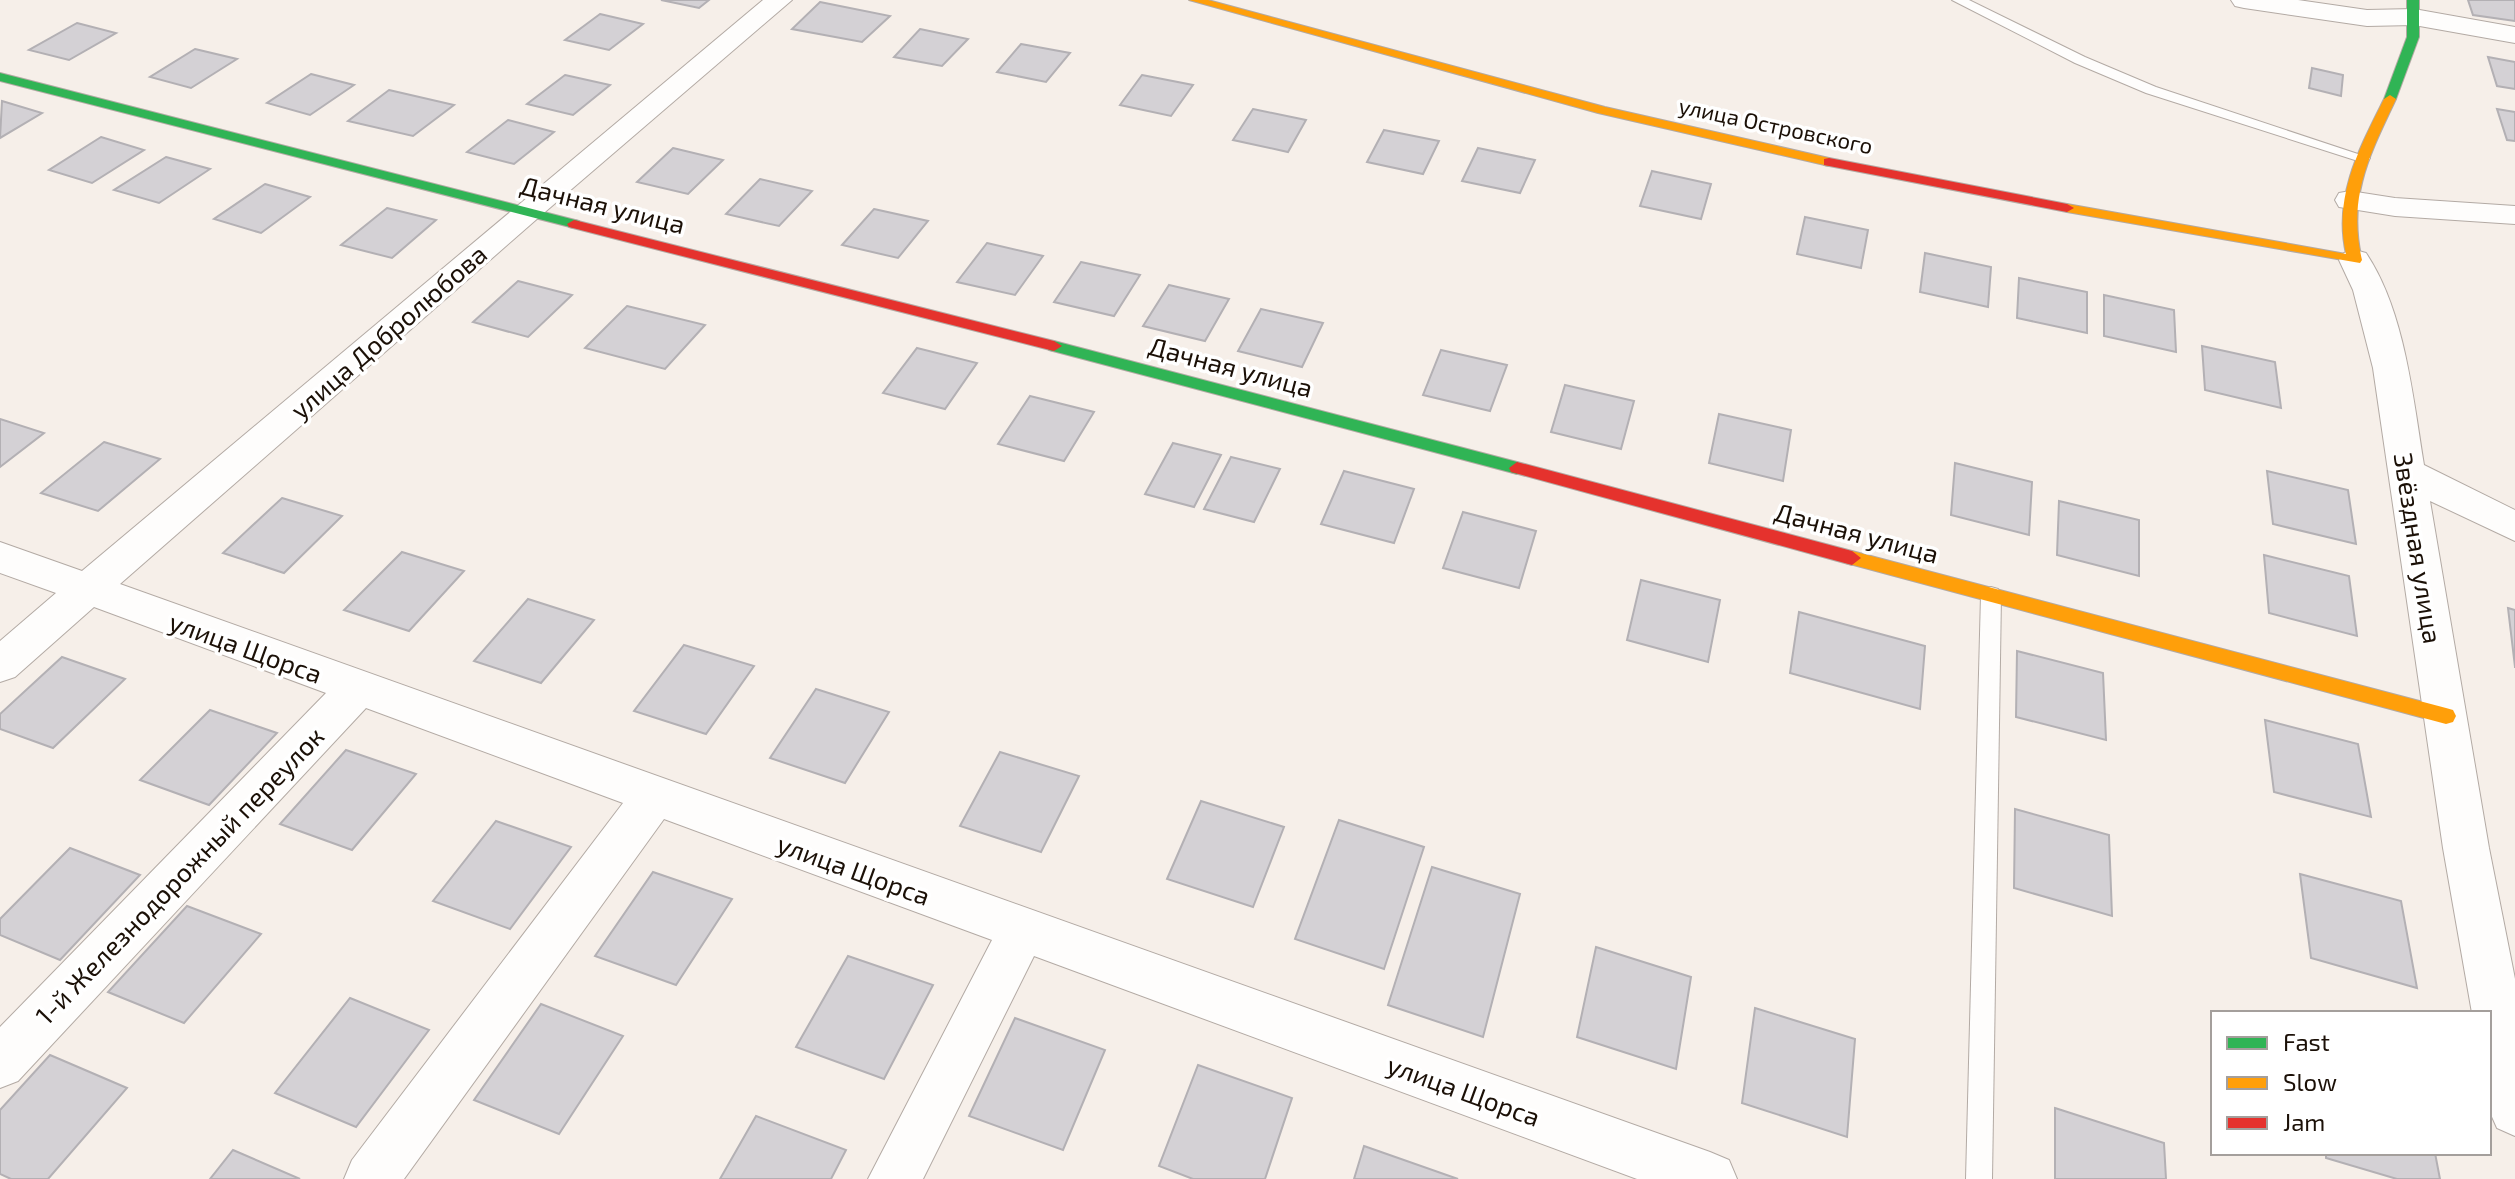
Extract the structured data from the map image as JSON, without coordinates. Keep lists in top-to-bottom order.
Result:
{
  "streets": {
    "street": [
      "улица Островского",
      "Дачная улица",
      "улица Добролюбова",
      "Звёздная улица",
      "улица Щорса",
      "1-й Железнодорожный переулок"
    ]
  },
  "crossings": [
    ["улица Островского", "Звёздная улица"],
    ["Дачная улица", "улица Добролюбова"],
    ["Дачная улица", "Звёздная улица"],
    ["улица Добролюбова", "улица Щорса"],
    ["улица Щорса", "1-й Железнодорожный переулок"]
  ],
  "legend": ["Fast", "Slow", "Jam"]
}
